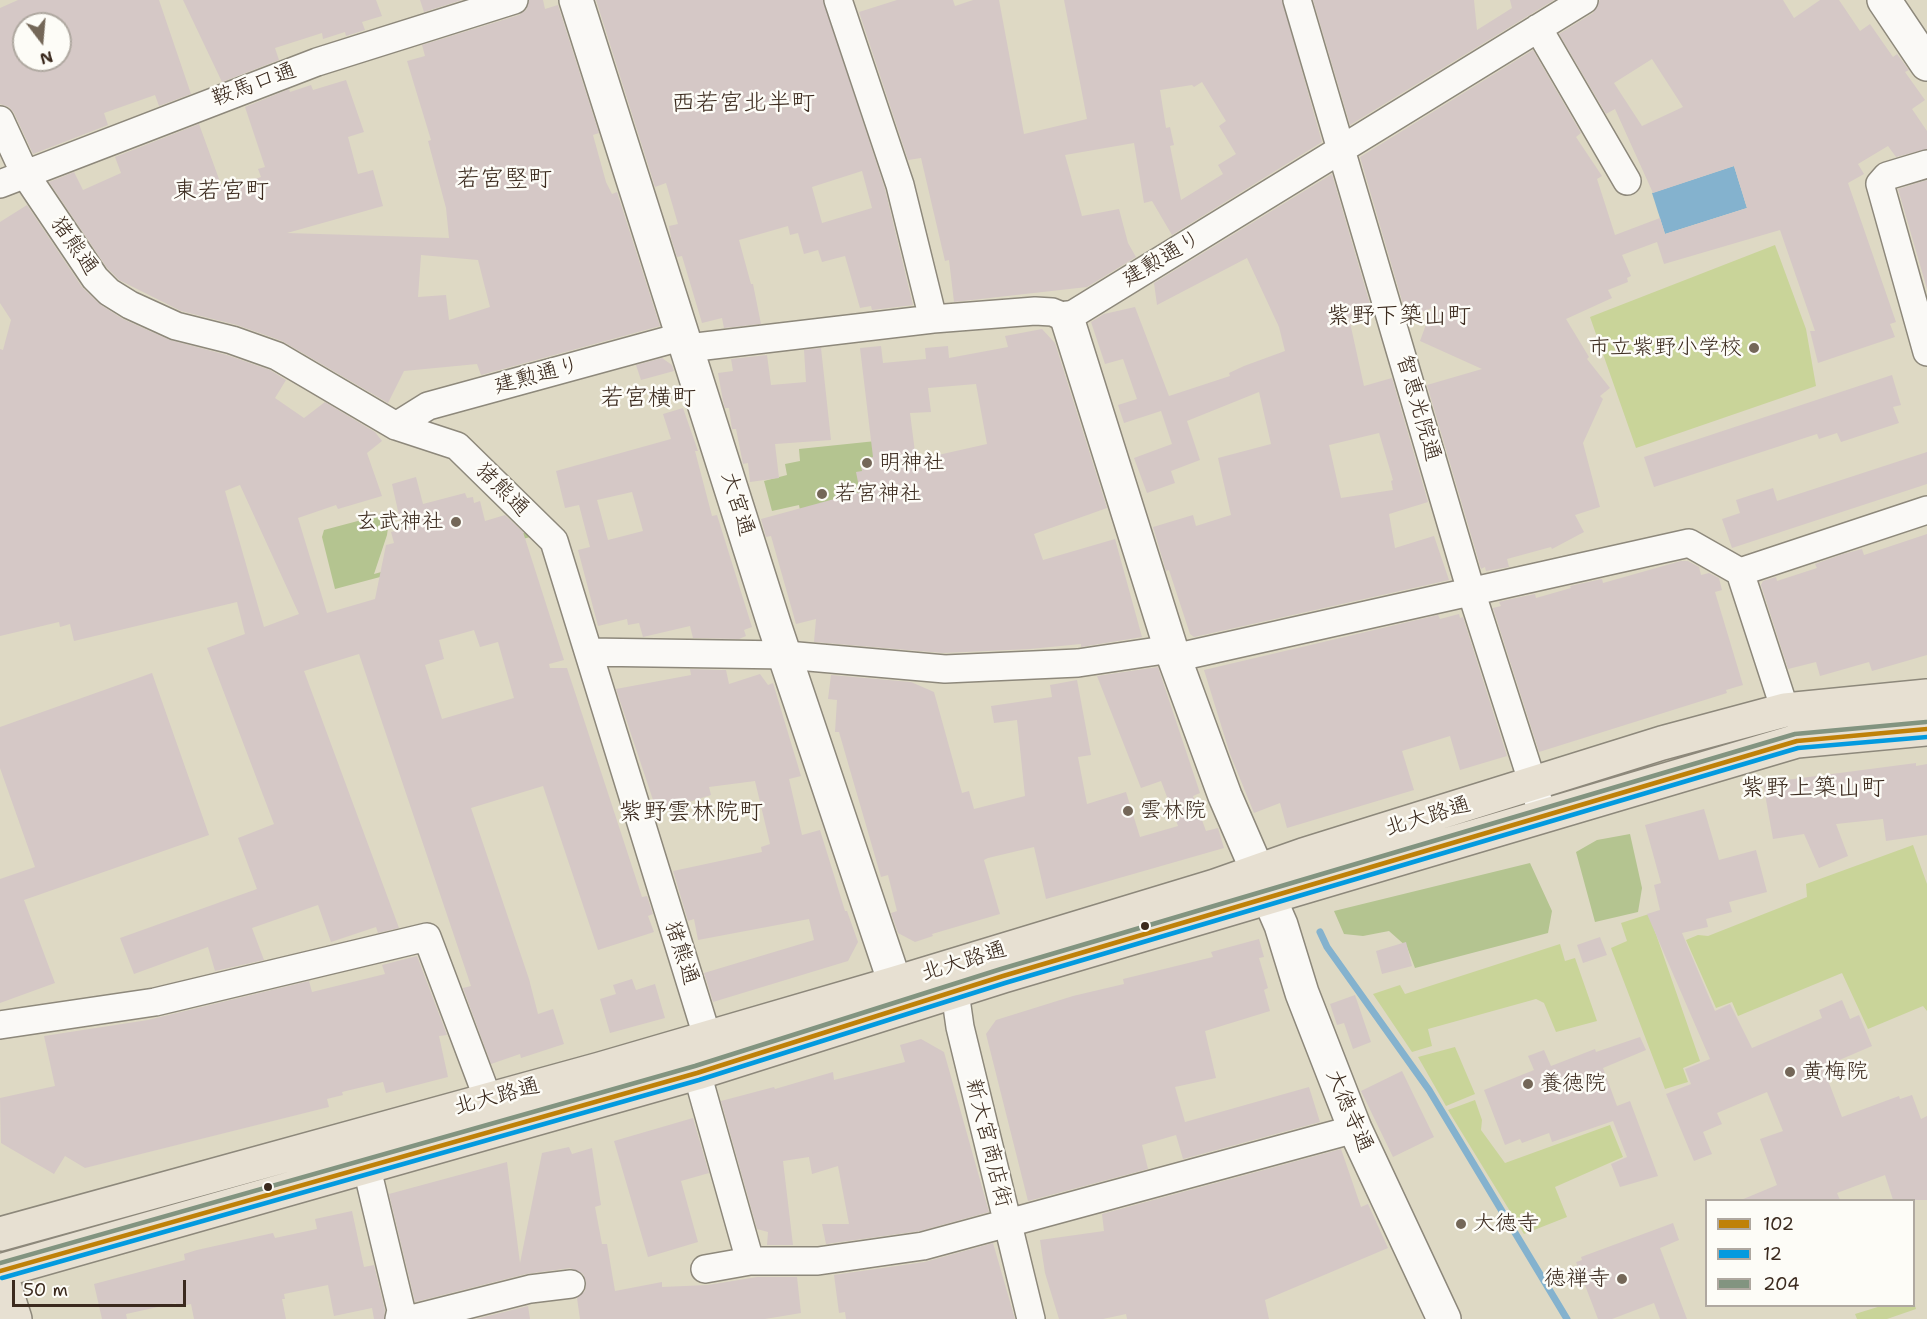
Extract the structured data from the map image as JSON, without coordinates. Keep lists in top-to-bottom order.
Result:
{
  "streets": {
    "main road": ["北大路通"],
    "street": [
      "鞍馬口通",
      "猪熊通",
      "建勲通り",
      "智恵光院通",
      "大宮通",
      "大徳寺通",
      "新大宮商店街"
    ]
  },
  "crossings": [
    ["鞍馬口通", "猪熊通"],
    ["猪熊通", "建勲通り"],
    ["猪熊通", "北大路通"],
    ["建勲通り", "智恵光院通"],
    ["建勲通り", "大宮通"],
    ["建勲通り", "大徳寺通"],
    ["智恵光院通", "北大路通"],
    ["大宮通", "北大路通"],
    ["北大路通", "大徳寺通"],
    ["北大路通", "新大宮商店街"]
  ],
  "districts": [
    "西若宮北半町",
    "若宮竪町",
    "東若宮町",
    "紫野下築山町",
    "若宮横町",
    "紫野上築山町",
    "紫野雲林院町"
  ],
  "places": [
    "市立紫野小学校",
    "明神社",
    "若宮神社",
    "玄武神社",
    "雲林院",
    "黄梅院",
    "養徳院",
    "大徳寺",
    "徳禅寺"
  ],
  "lines": ["transit line 204", "transit line 102", "transit line 12"],
  "legend": ["102", "12", "204"],
  "scale_bar": "50 m",
  "north": "bottom"
}
